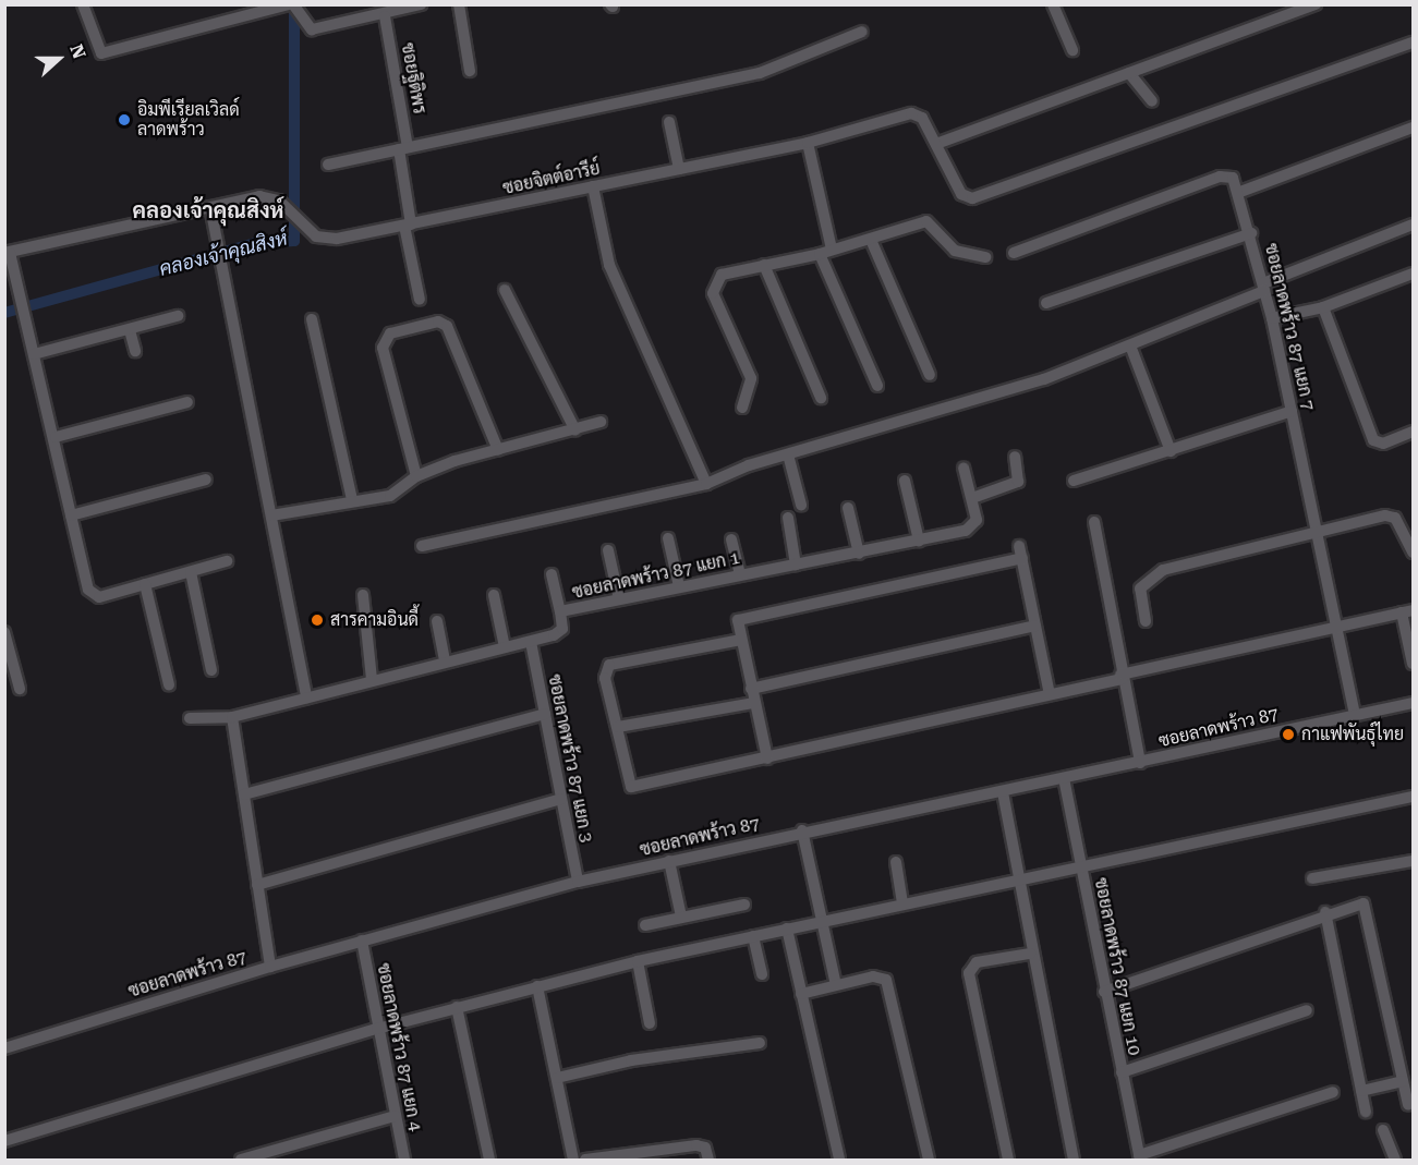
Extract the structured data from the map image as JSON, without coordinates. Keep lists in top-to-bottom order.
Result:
{
  "streets": {
    "street": [
      "ซอยฐิติพร",
      "ซอยจิตต์อารีย์",
      "ซอยลาดพร้าว 87 แยก 7",
      "ซอยลาดพร้าว 87 แยก 1",
      "ซอยลาดพร้าว 87",
      "ซอยลาดพร้าว 87 แยก 3",
      "ซอยลาดพร้าว 87 แยก 10",
      "ซอยลาดพร้าว 87 แยก 4"
    ]
  },
  "crossings": [
    ["ซอยฐิติพร", "ซอยจิตต์อารีย์"],
    ["ซอยลาดพร้าว 87 แยก 7", "ซอยลาดพร้าว 87"],
    ["ซอยลาดพร้าว 87 แยก 1", "ซอยลาดพร้าว 87 แยก 3"],
    ["ซอยลาดพร้าว 87", "ซอยลาดพร้าว 87 แยก 3"],
    ["ซอยลาดพร้าว 87", "ซอยลาดพร้าว 87 แยก 10"],
    ["ซอยลาดพร้าว 87", "ซอยลาดพร้าว 87 แยก 4"]
  ],
  "districts": ["คลองเจ้าคุณสิงห์"],
  "water": ["คลองเจ้าคุณสิงห์"],
  "places": ["อิมพีเรียลเวิลด์ ลาดพร้าว", "สารคามอินดี้", "กาแฟพันธ์ุไทย"],
  "north": "right"
}
